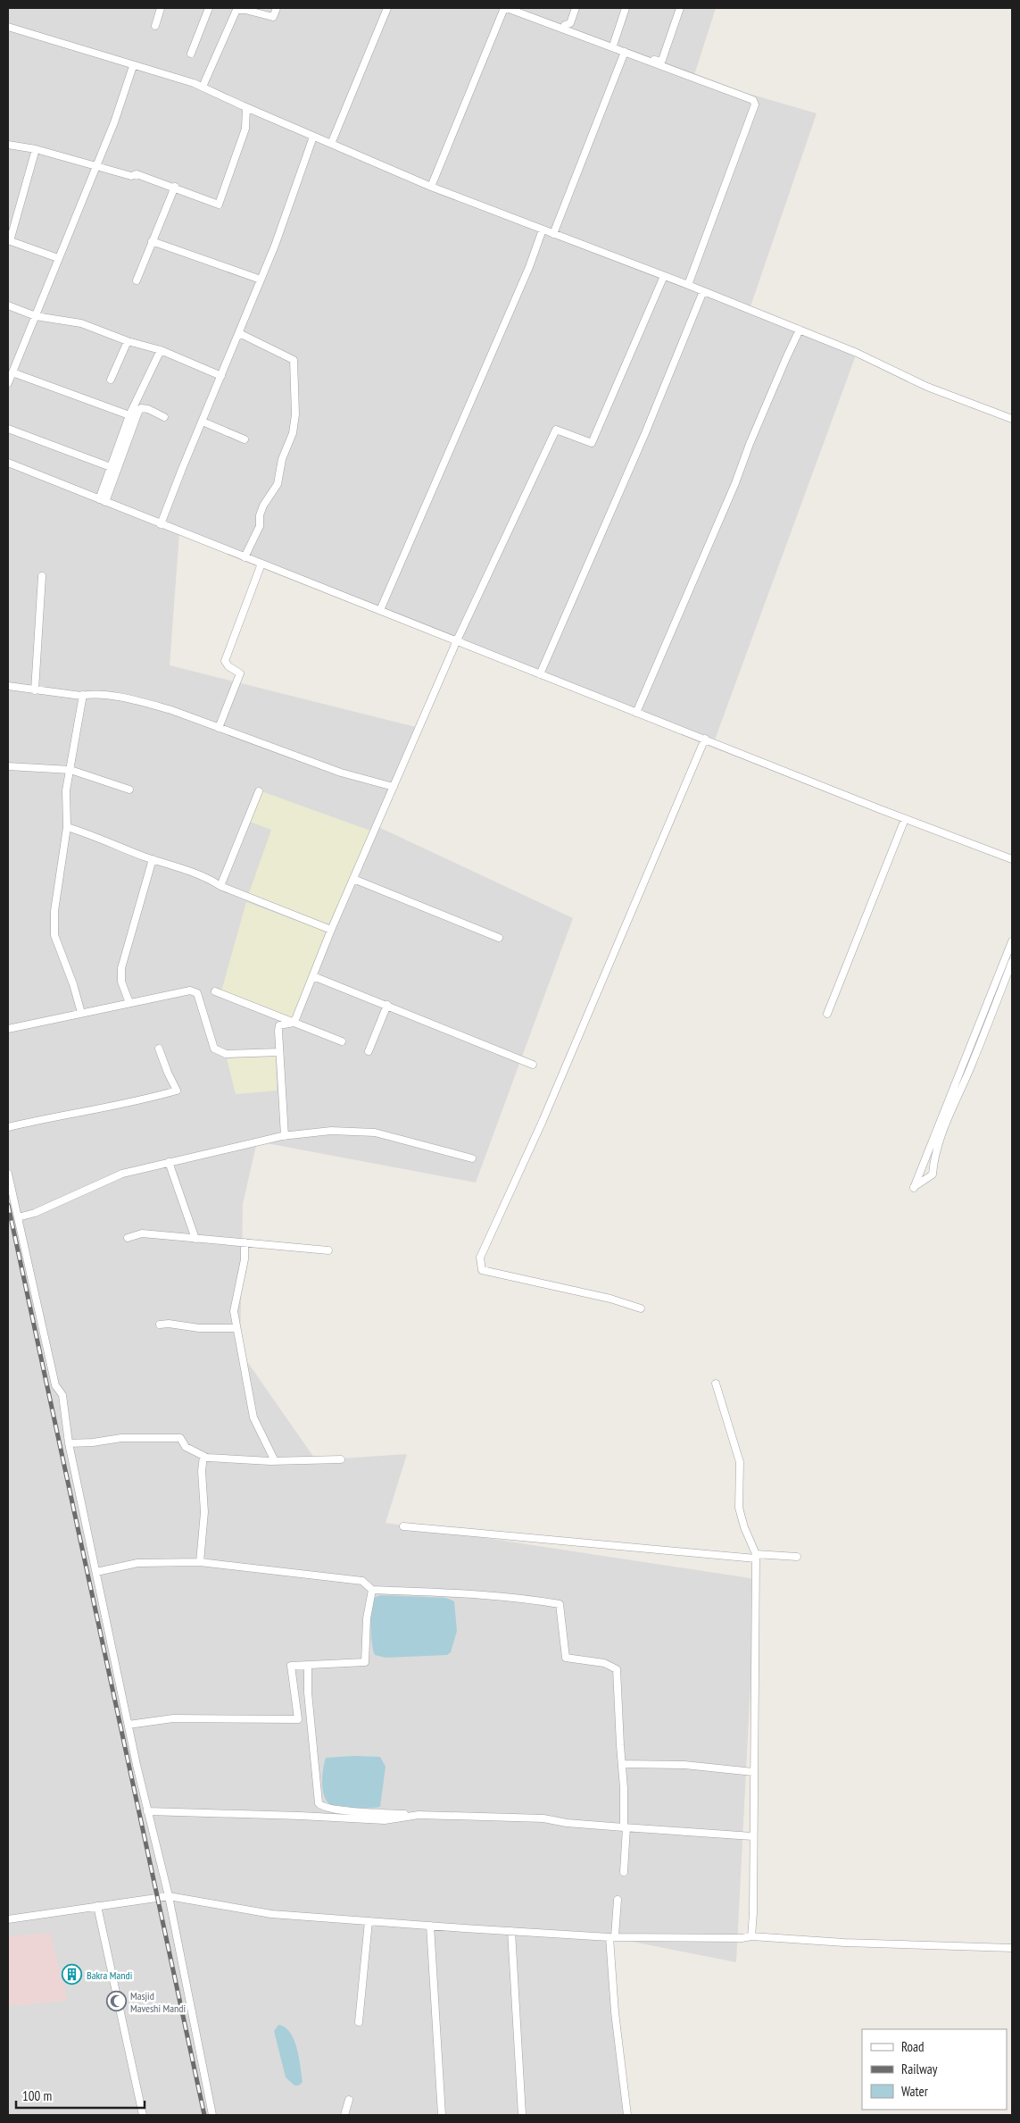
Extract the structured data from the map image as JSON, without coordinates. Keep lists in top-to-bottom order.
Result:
{
  "places": {
    "building": ["Bakra Mandi"],
    "mosque": ["Masjid Maveshi Mandi"]
  },
  "legend": ["Road", "Railway", "Water"],
  "scale_bar": "100 m"
}
